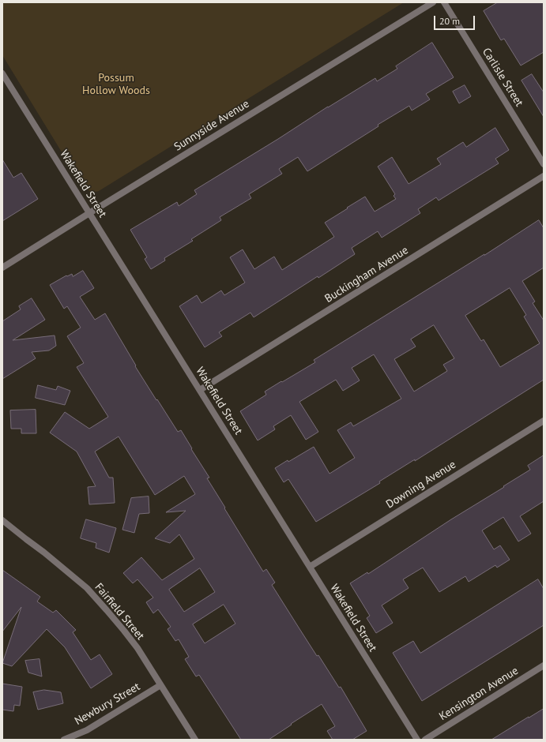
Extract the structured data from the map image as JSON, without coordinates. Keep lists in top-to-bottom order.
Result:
{
  "streets": {
    "street": [
      "Carlisle Street",
      "Sunnyside Avenue",
      "Wakefield Street",
      "Buckingham Avenue",
      "Downing Avenue",
      "Fairfield Street",
      "Kensington Avenue",
      "Newbury Street"
    ]
  },
  "crossings": [
    ["Sunnyside Avenue", "Wakefield Street"],
    ["Wakefield Street", "Buckingham Avenue"],
    ["Wakefield Street", "Downing Avenue"],
    ["Fairfield Street", "Newbury Street"]
  ],
  "parks": ["Possum Hollow Woods"],
  "scale_bar": "20 m"
}
